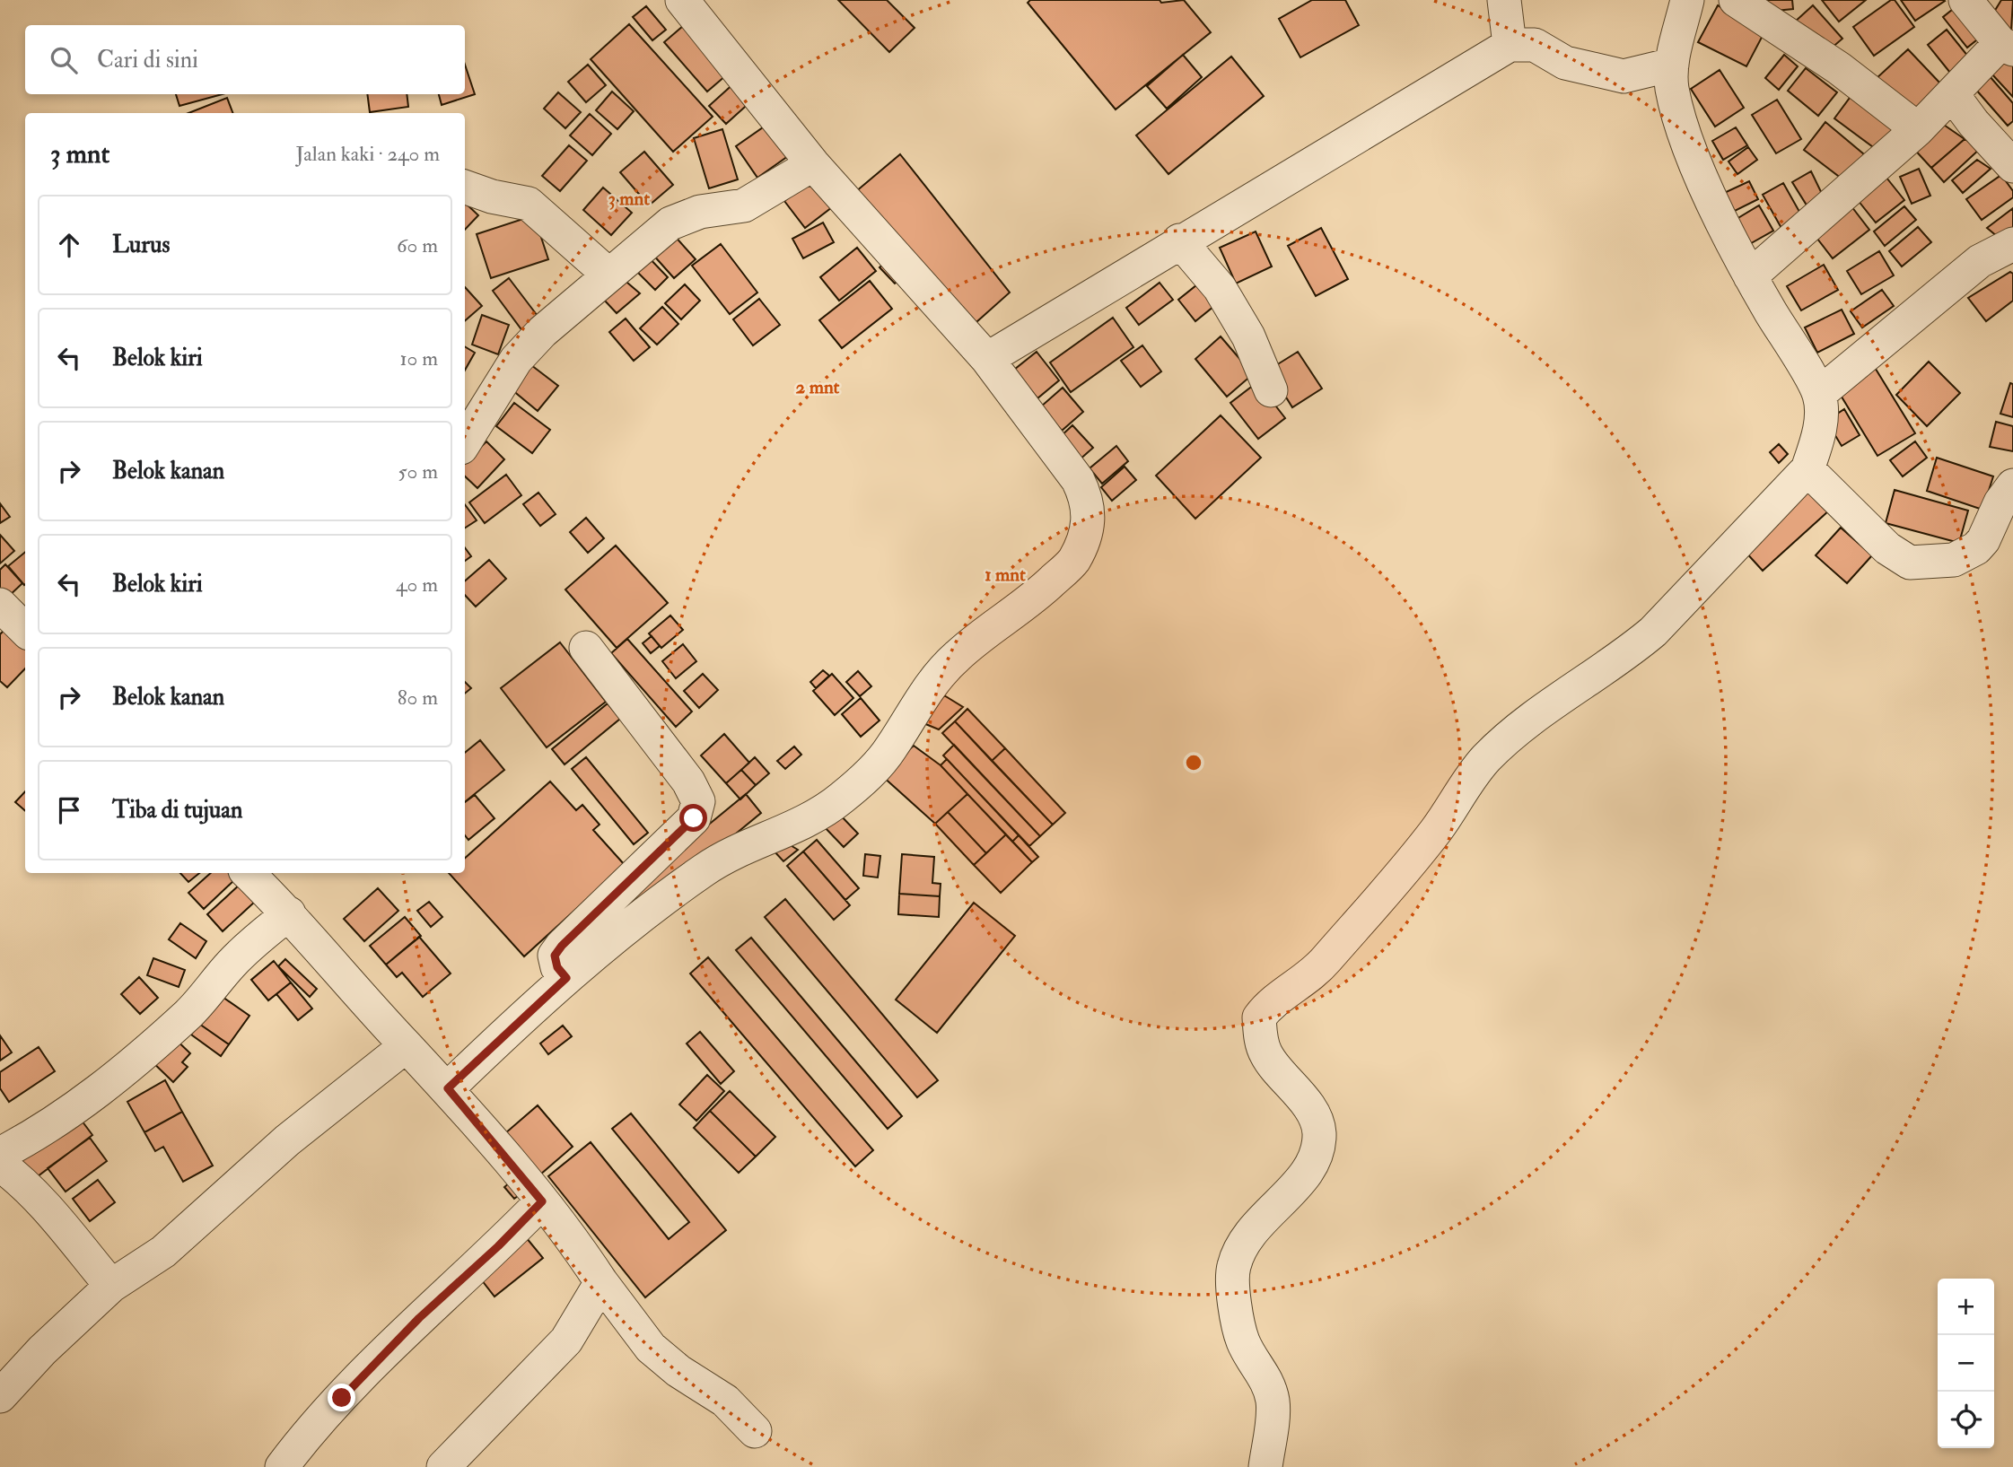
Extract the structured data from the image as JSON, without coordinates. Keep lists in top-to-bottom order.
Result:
{
  "page": {
    "search": "Cari di sini",
    "heading": ["3 mnt", "Jalan kaki · 240 m"],
    "list": [
      ["Lurus", "60 m"],
      ["Belok kiri", "10 m"],
      ["Belok kanan", "50 m"],
      ["Belok kiri", "40 m"],
      ["Belok kanan", "80 m"],
      "Tiba di tujuan"
    ],
    "map_buttons": ["+", "−"]
  },
  "rings": ["3 mnt", "2 mnt", "1 mnt"]
}
